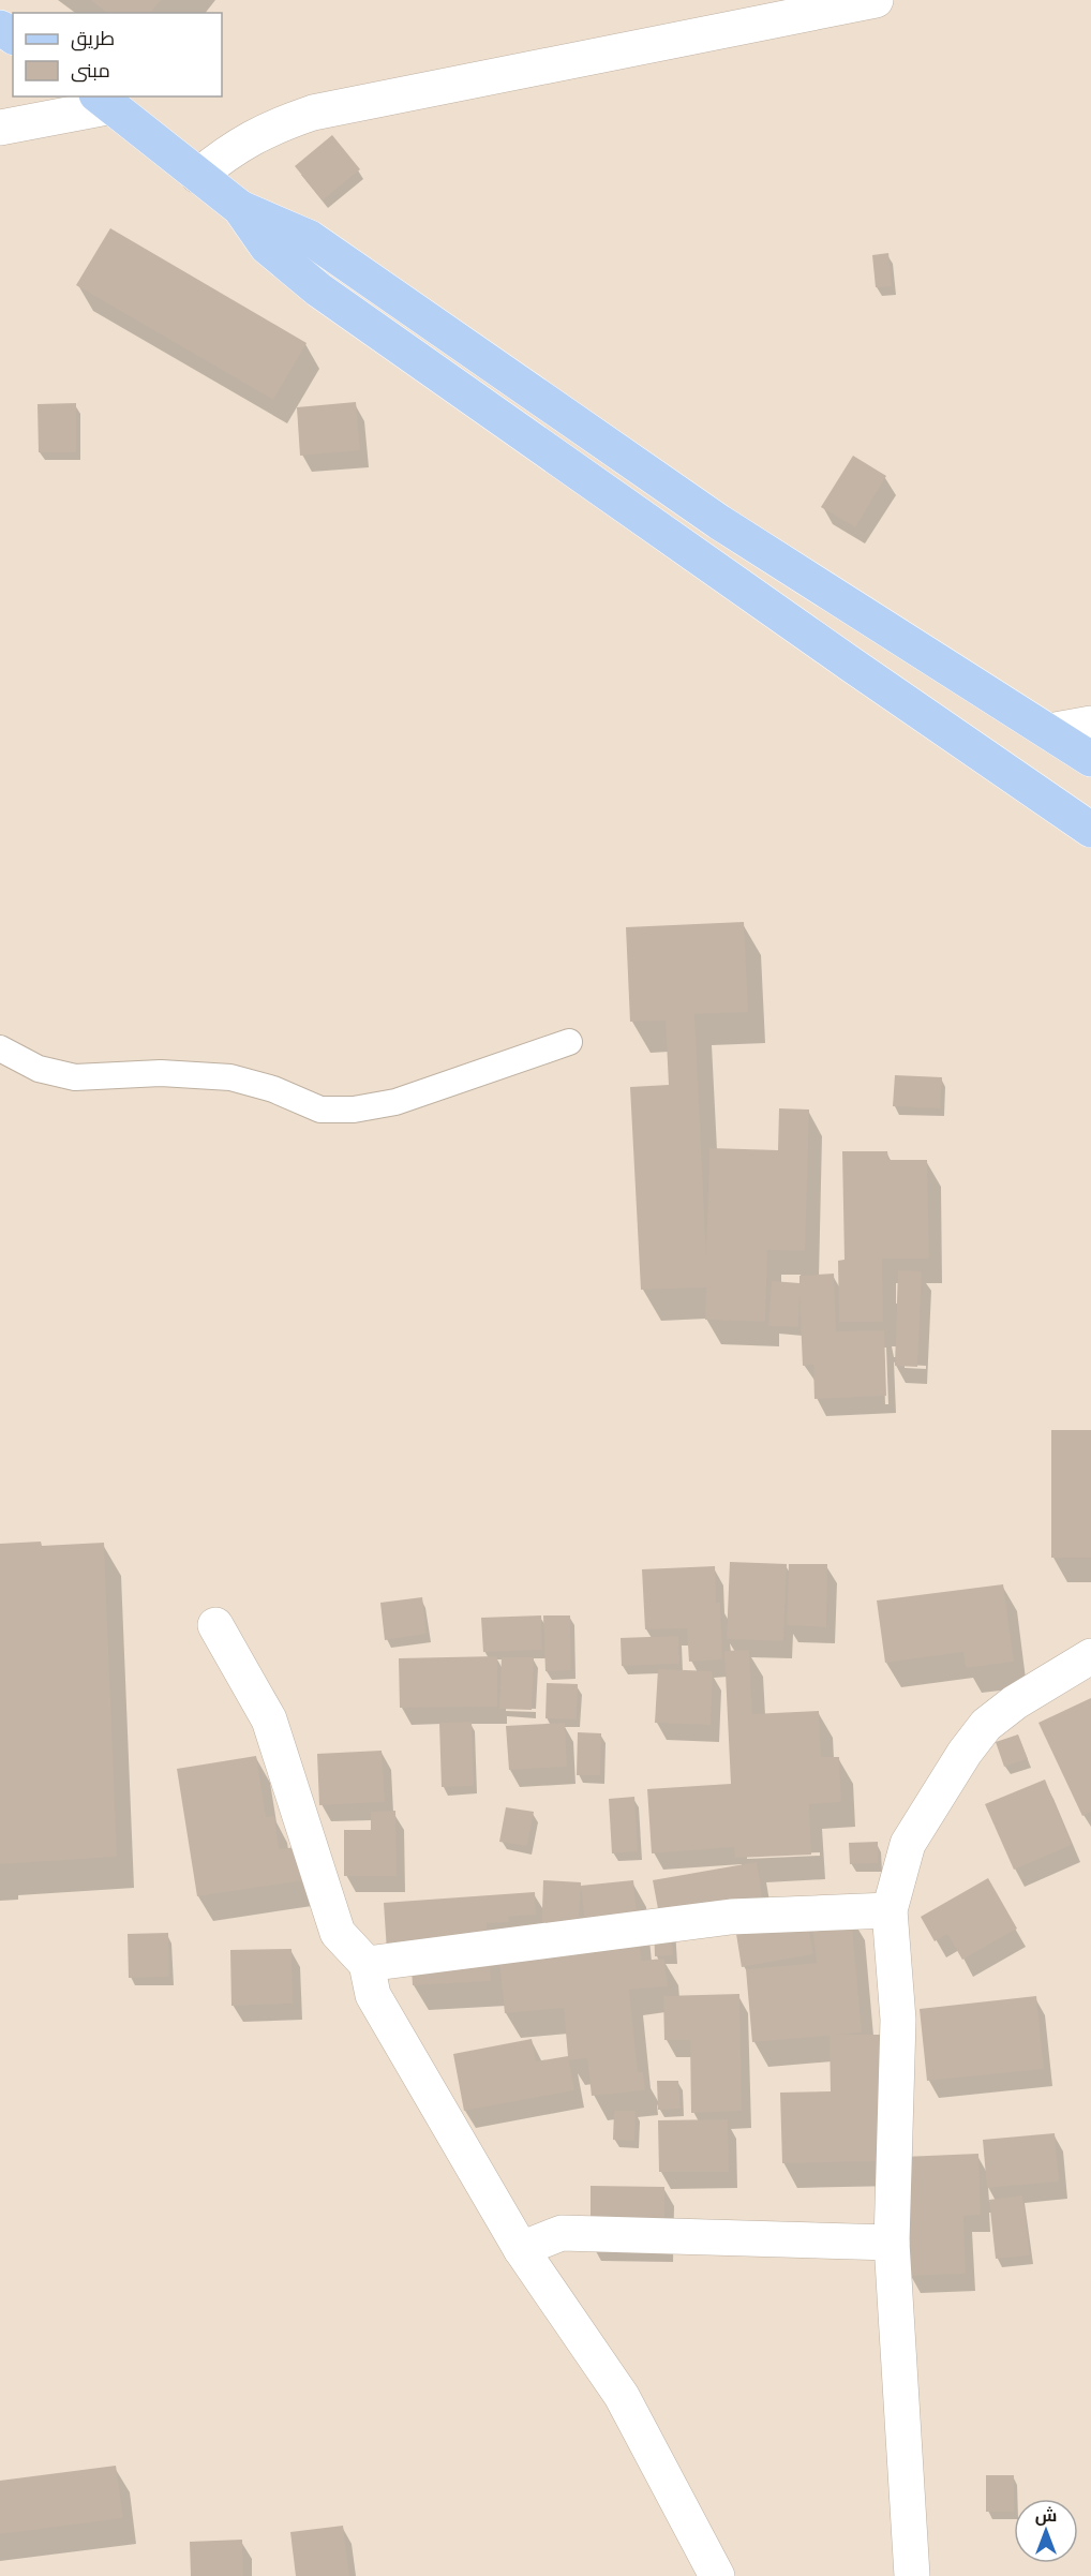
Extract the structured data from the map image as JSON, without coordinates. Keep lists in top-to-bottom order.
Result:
{
  "legend": ["طريق", "مبنى"],
  "north": "top"
}
